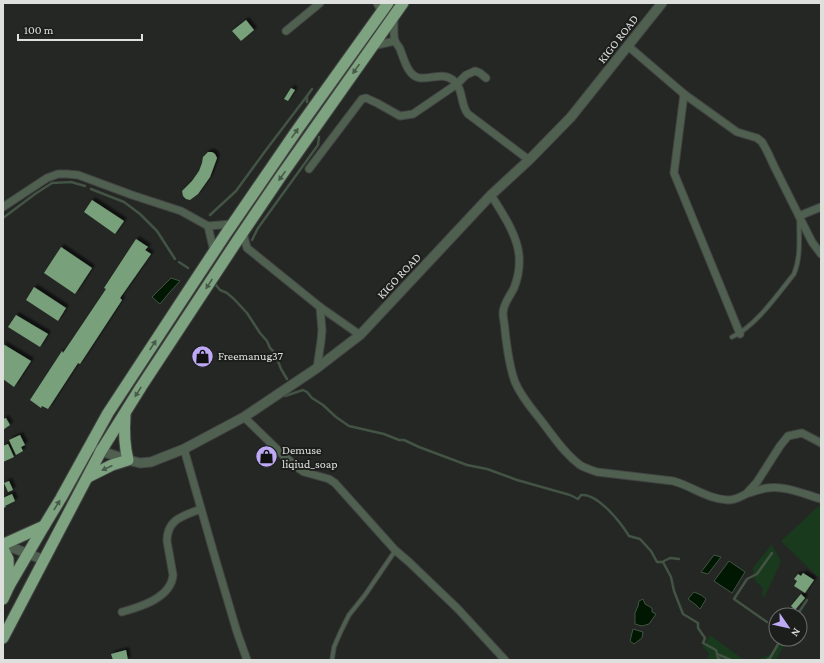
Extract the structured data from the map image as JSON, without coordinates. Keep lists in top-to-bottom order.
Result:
{
  "streets": {
    "street": ["KIGO ROAD"]
  },
  "places": {
    "shop": ["Freemanug37", "Demuse liqiud_soap"]
  },
  "scale_bar": "100 m",
  "north": "bottom right"
}
